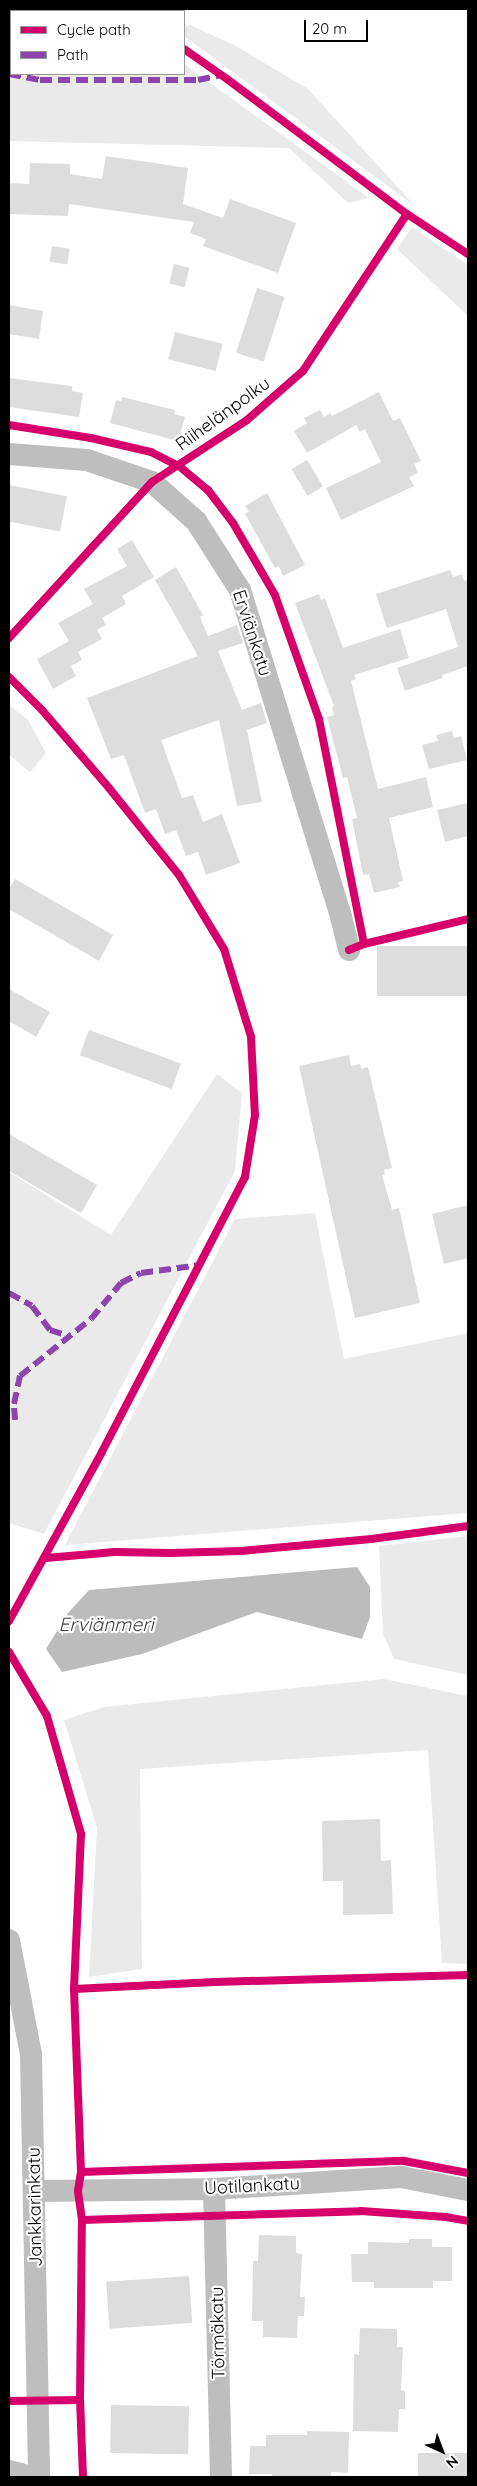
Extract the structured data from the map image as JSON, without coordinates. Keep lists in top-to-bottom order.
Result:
{
  "streets": {
    "street": [
      "Erviänkatu",
      "Uotilankatu",
      "Jankkarinkatu",
      "Törmäkatu"
    ],
    "cycle path": ["Riihelänpolku"]
  },
  "crossings": [
    ["Uotilankatu", "Jankkarinkatu"],
    ["Uotilankatu", "Törmäkatu"]
  ],
  "water": ["Erviänmeri"],
  "legend": ["Cycle path", "Path"],
  "scale_bar": "20 m",
  "north": "bottom right"
}
